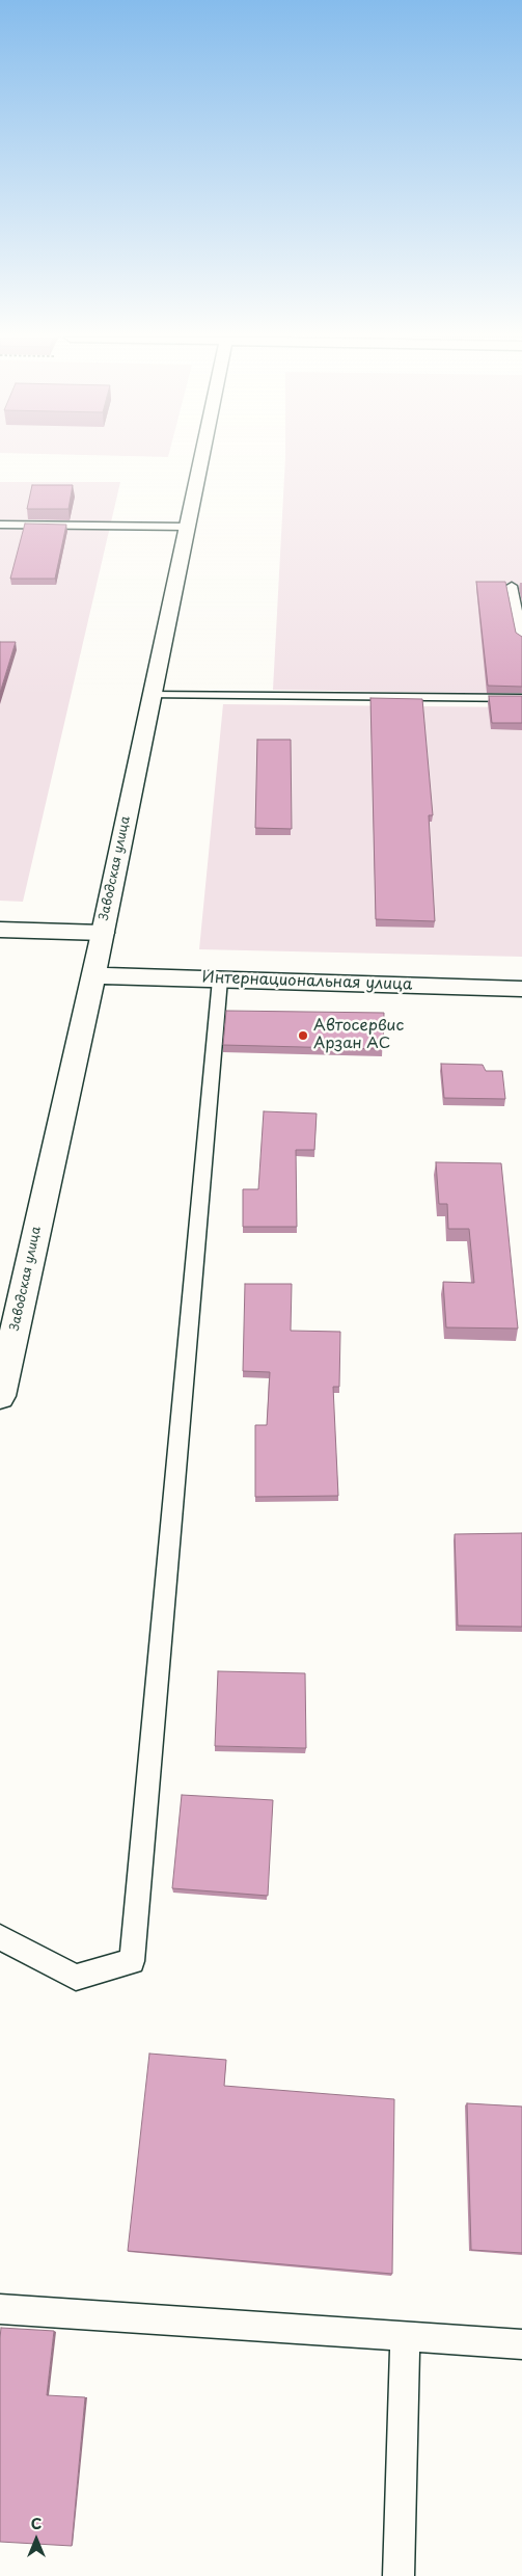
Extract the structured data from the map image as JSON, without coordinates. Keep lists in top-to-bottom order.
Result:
{
  "streets": {
    "street": ["Заводская улица", "Интернациональная улица"]
  },
  "crossings": [
    ["Заводская улица", "Интернациональная улица"]
  ],
  "places": ["Автосервис Арзан АС"],
  "north": "top"
}
